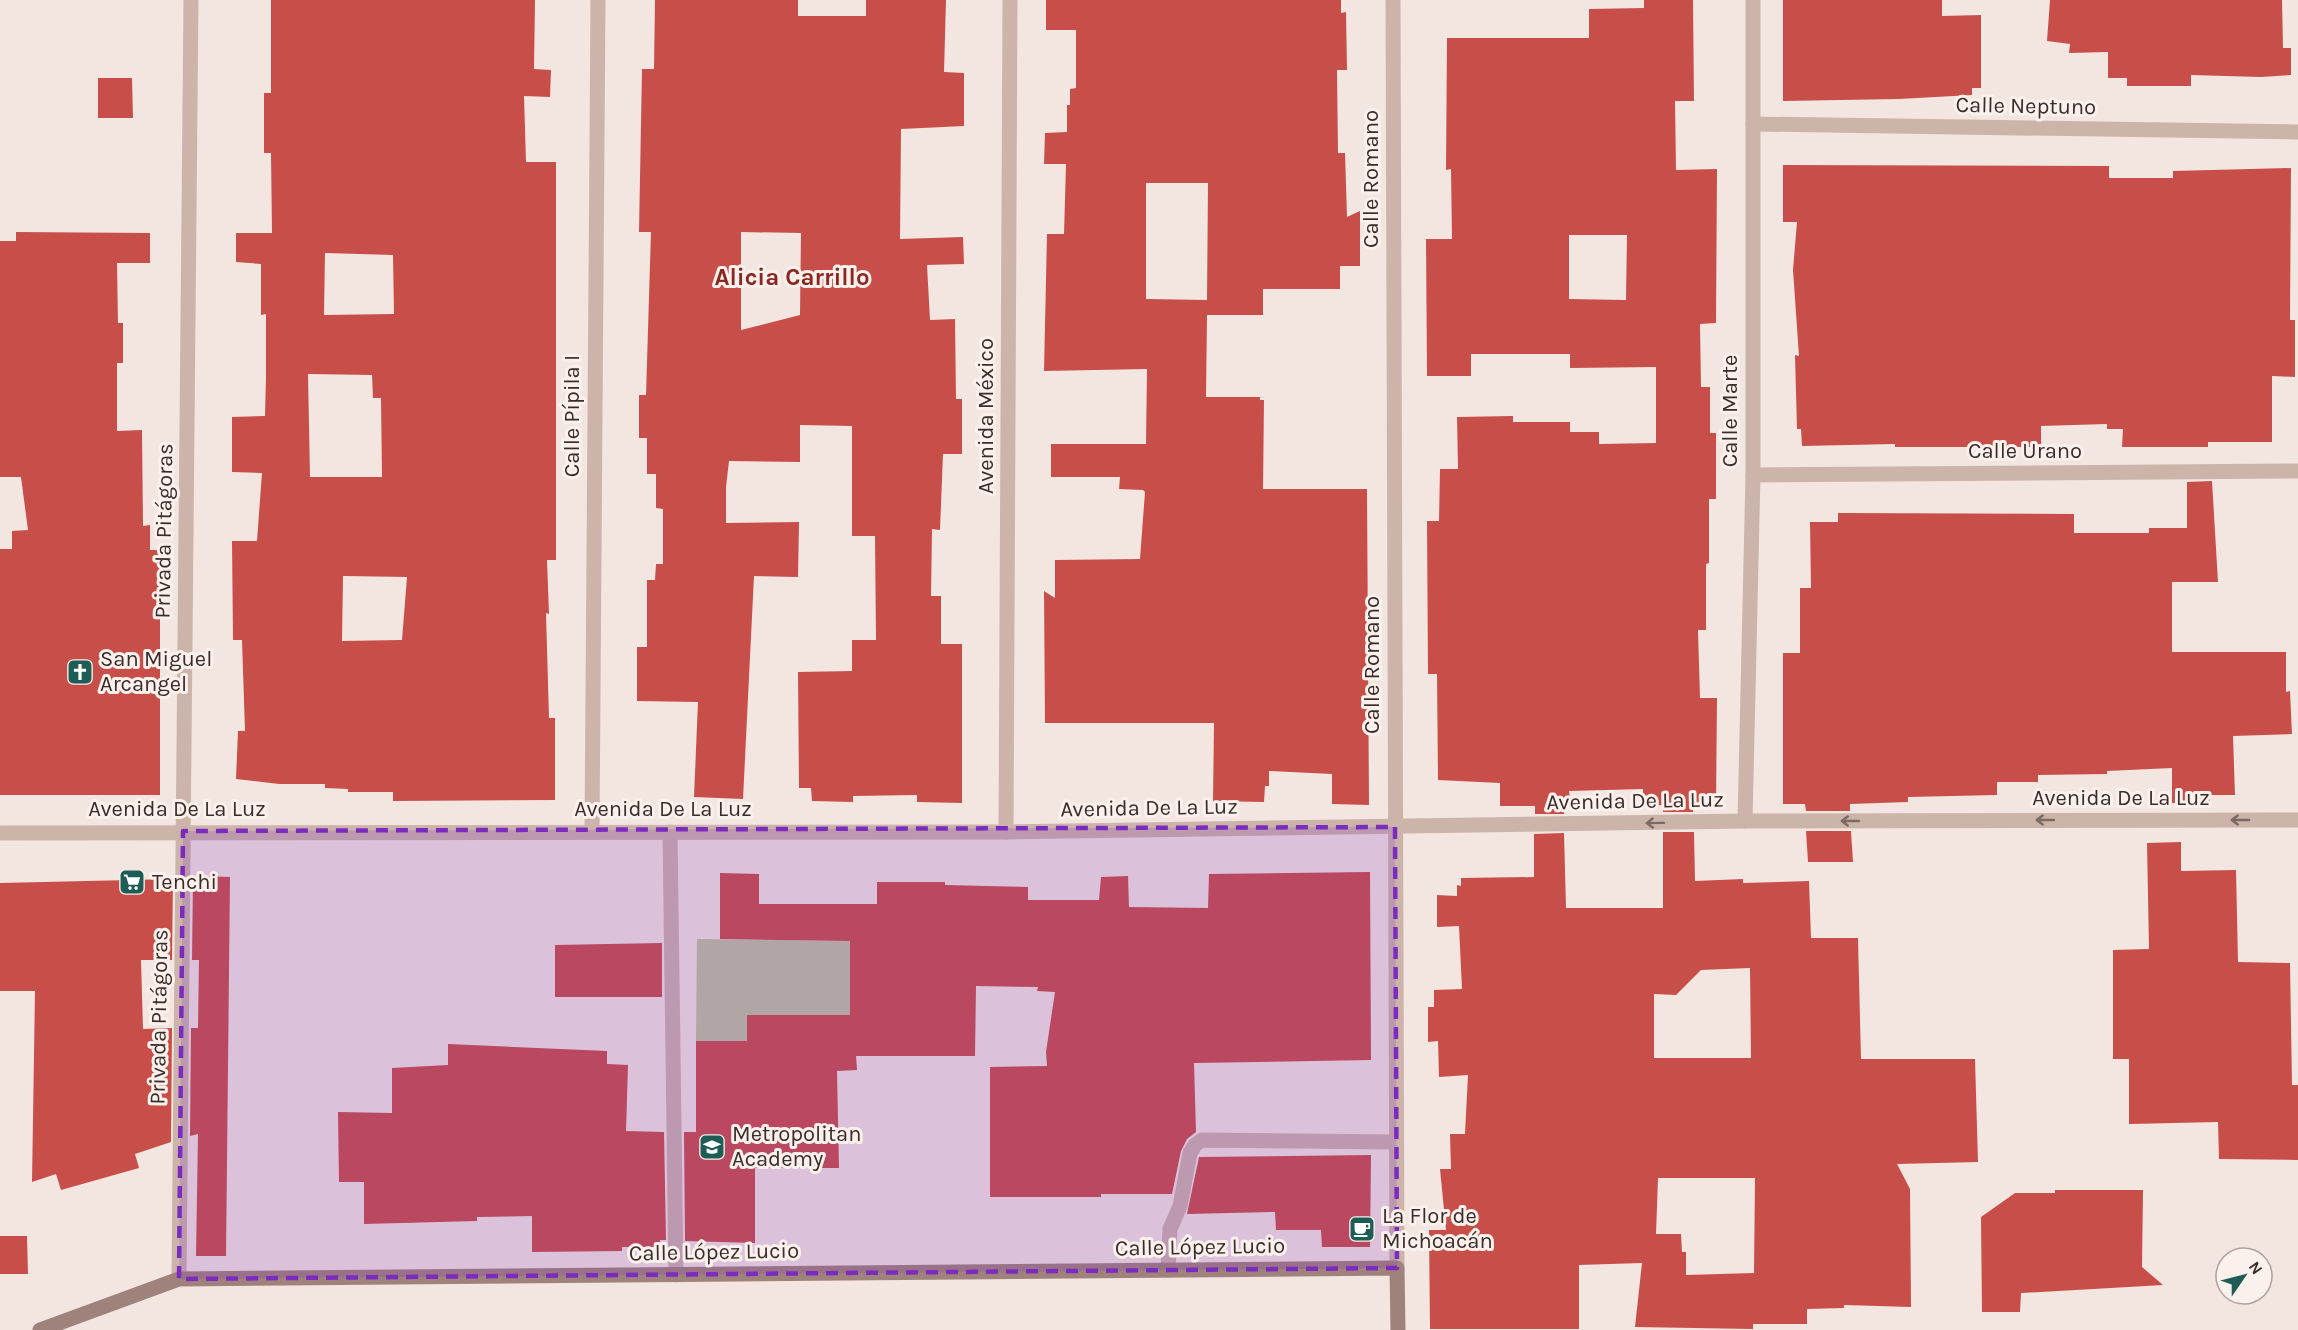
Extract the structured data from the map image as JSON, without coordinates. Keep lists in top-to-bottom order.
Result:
{
  "streets": {
    "main road": ["Calle Romano", "Calle López Lucio"],
    "street": [
      "Calle Neptuno",
      "Calle Marte",
      "Calle Pípila I",
      "Avenida México",
      "Calle Urano",
      "Privada Pitágoras",
      "Avenida De La Luz"
    ]
  },
  "crossings": [
    ["Calle Neptuno", "Calle Marte"],
    ["Calle Romano", "Avenida De La Luz"],
    ["Calle Romano", "Calle López Lucio"],
    ["Calle Marte", "Calle Urano"],
    ["Calle Marte", "Avenida De La Luz"],
    ["Calle Pípila I", "Avenida De La Luz"],
    ["Avenida México", "Avenida De La Luz"],
    ["Privada Pitágoras", "Avenida De La Luz"],
    ["Privada Pitágoras", "Calle López Lucio"]
  ],
  "one_way": ["Avenida De La Luz"],
  "districts": ["Alicia Carrillo"],
  "places": {
    "church": ["San Miguel Arcangel"],
    "supermarket": ["Tenchi"],
    "school or university": ["Metropolitan Academy"],
    "cafe": ["La Flor de Michoacán"]
  },
  "north": "top right"
}
